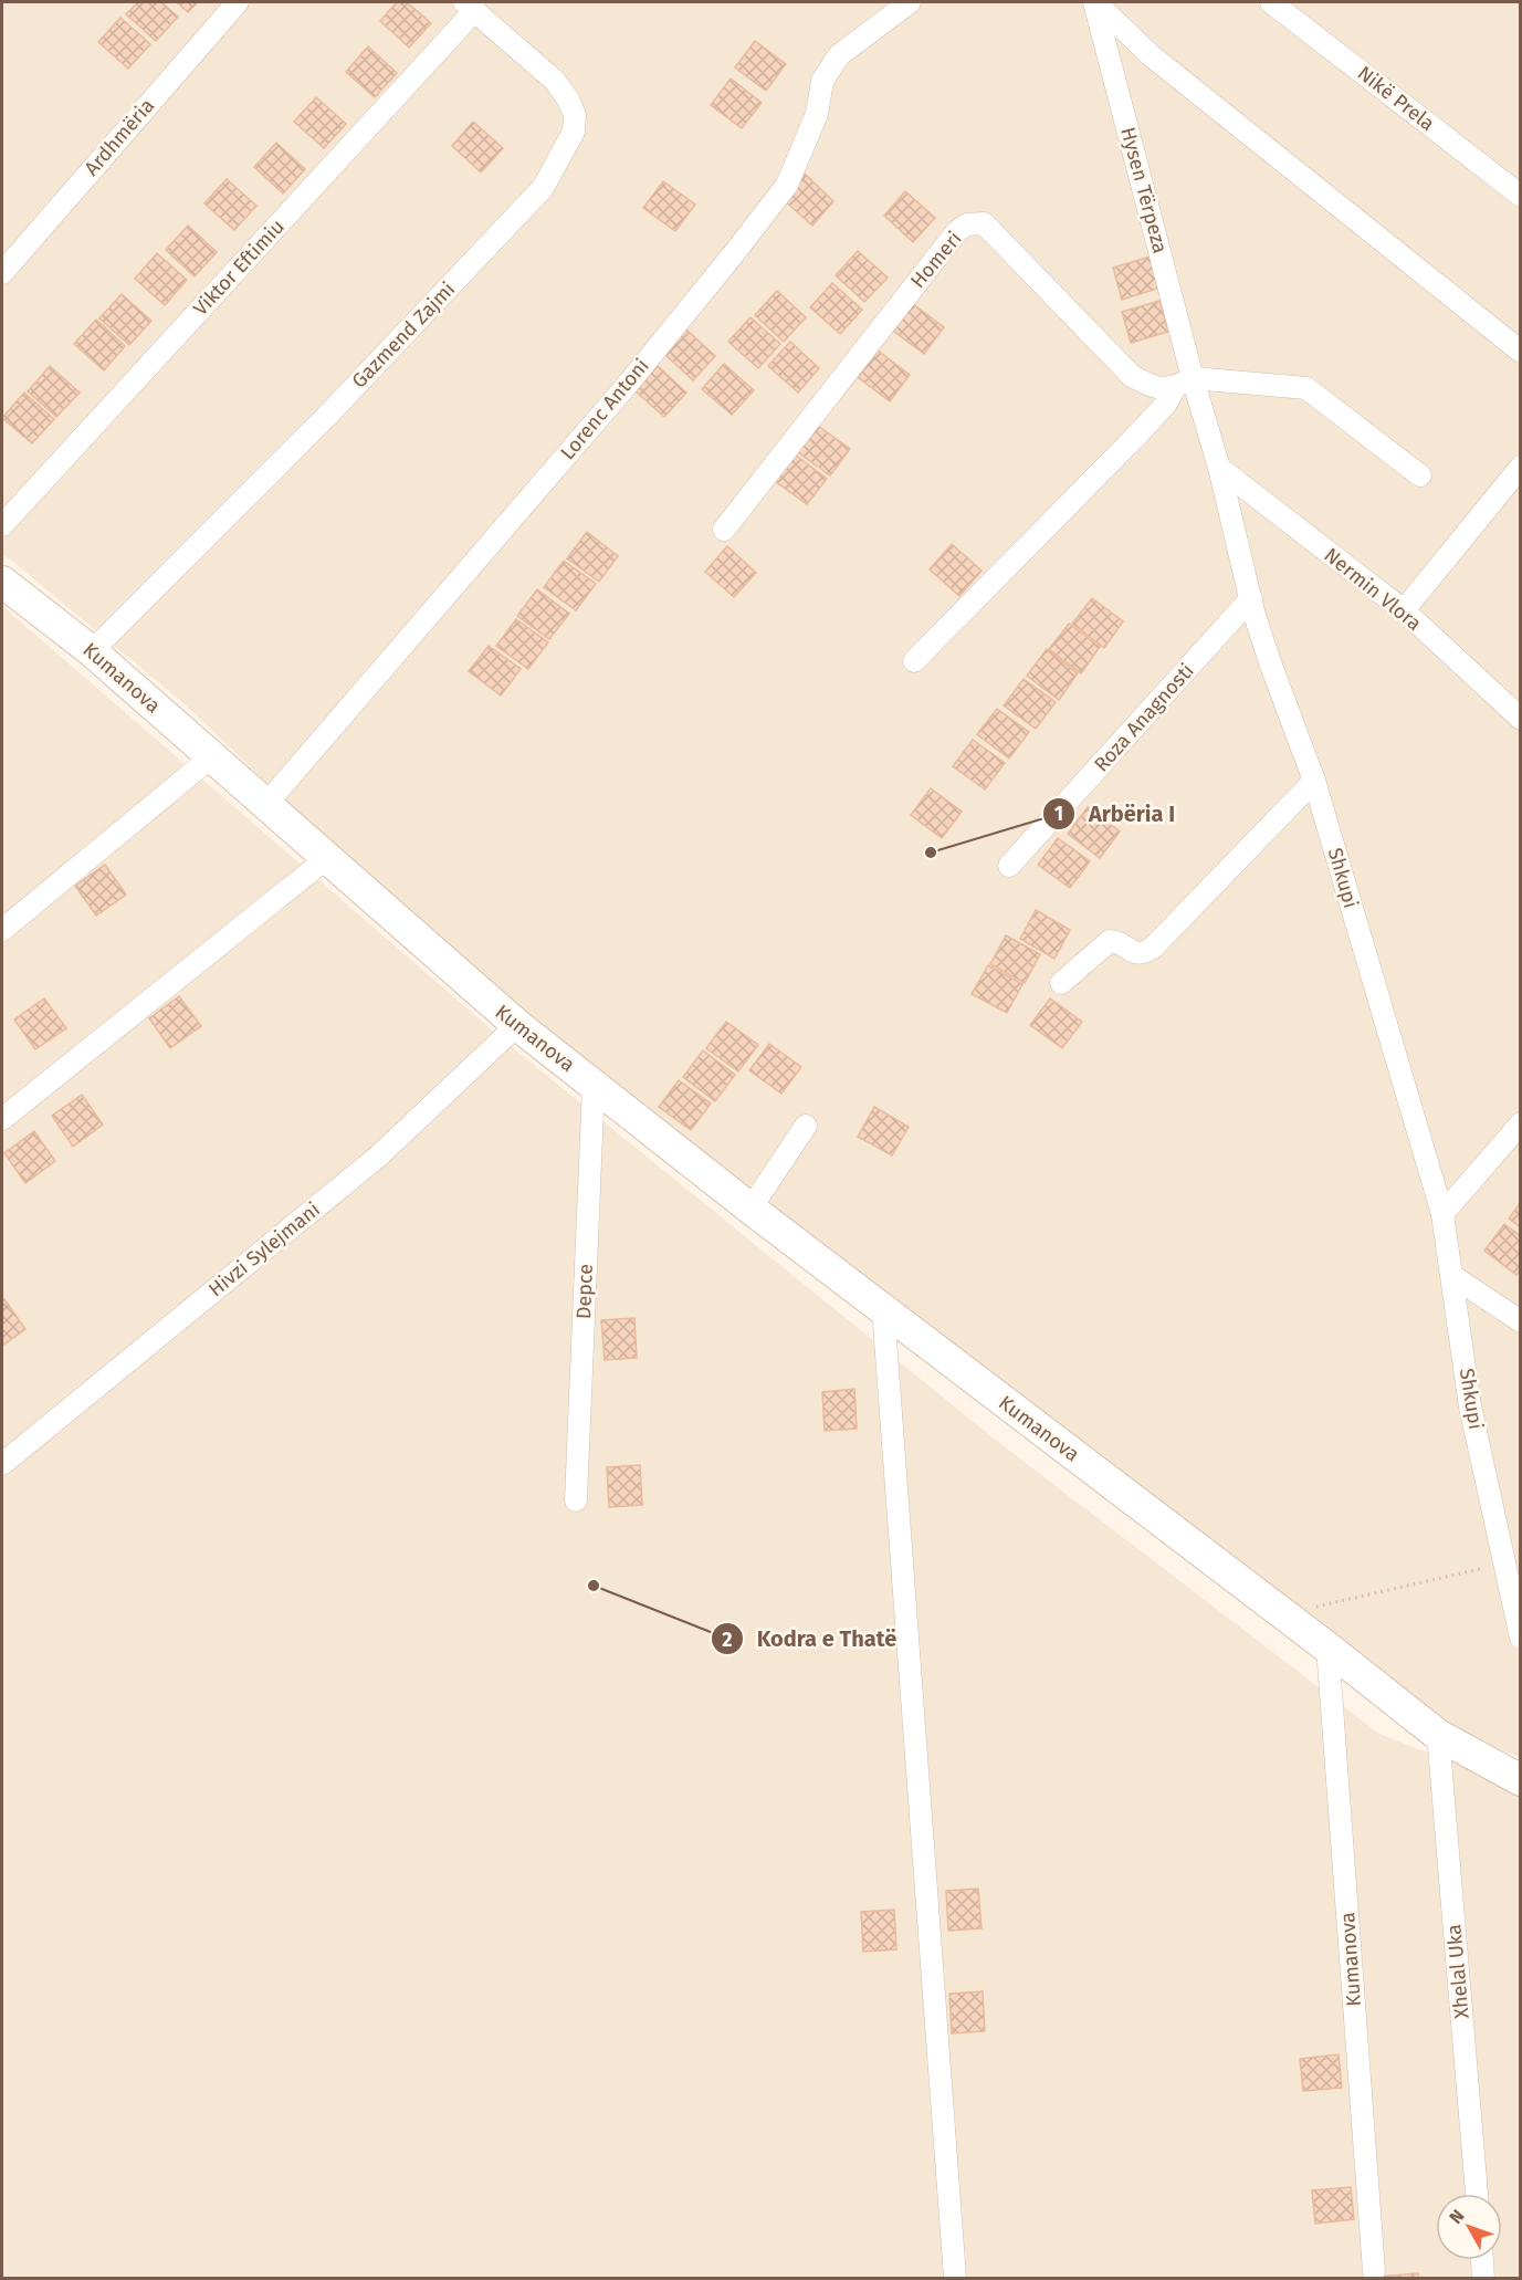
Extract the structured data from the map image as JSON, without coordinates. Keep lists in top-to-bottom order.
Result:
{
  "streets": {
    "main road": ["Kumanova"],
    "street": [
      "Nikë Prela",
      "Ardhmëria",
      "Hysen Tërpeza",
      "Homeri",
      "Viktor Eftimiu",
      "Gazmend Zajmi",
      "Lorenc Antoni",
      "Nermin Vlora",
      "Roza Anagnosti",
      "Shkupi",
      "Hivzi Sylejmani",
      "Depce",
      "Xhelal Uka"
    ]
  },
  "crossings": [
    ["Hysen Tërpeza", "Homeri"],
    ["Hysen Tërpeza", "Shkupi"],
    ["Homeri", "Shkupi"],
    ["Viktor Eftimiu", "Gazmend Zajmi"],
    ["Gazmend Zajmi", "Kumanova"],
    ["Lorenc Antoni", "Kumanova"],
    ["Nermin Vlora", "Shkupi"],
    ["Kumanova", "Hivzi Sylejmani"],
    ["Kumanova", "Depce"],
    ["Kumanova", "Xhelal Uka"],
    ["Roza Anagnosti", "Shkupi"]
  ],
  "places": ["Arbëria I", "Kodra e Thatë"],
  "north": "top left"
}
